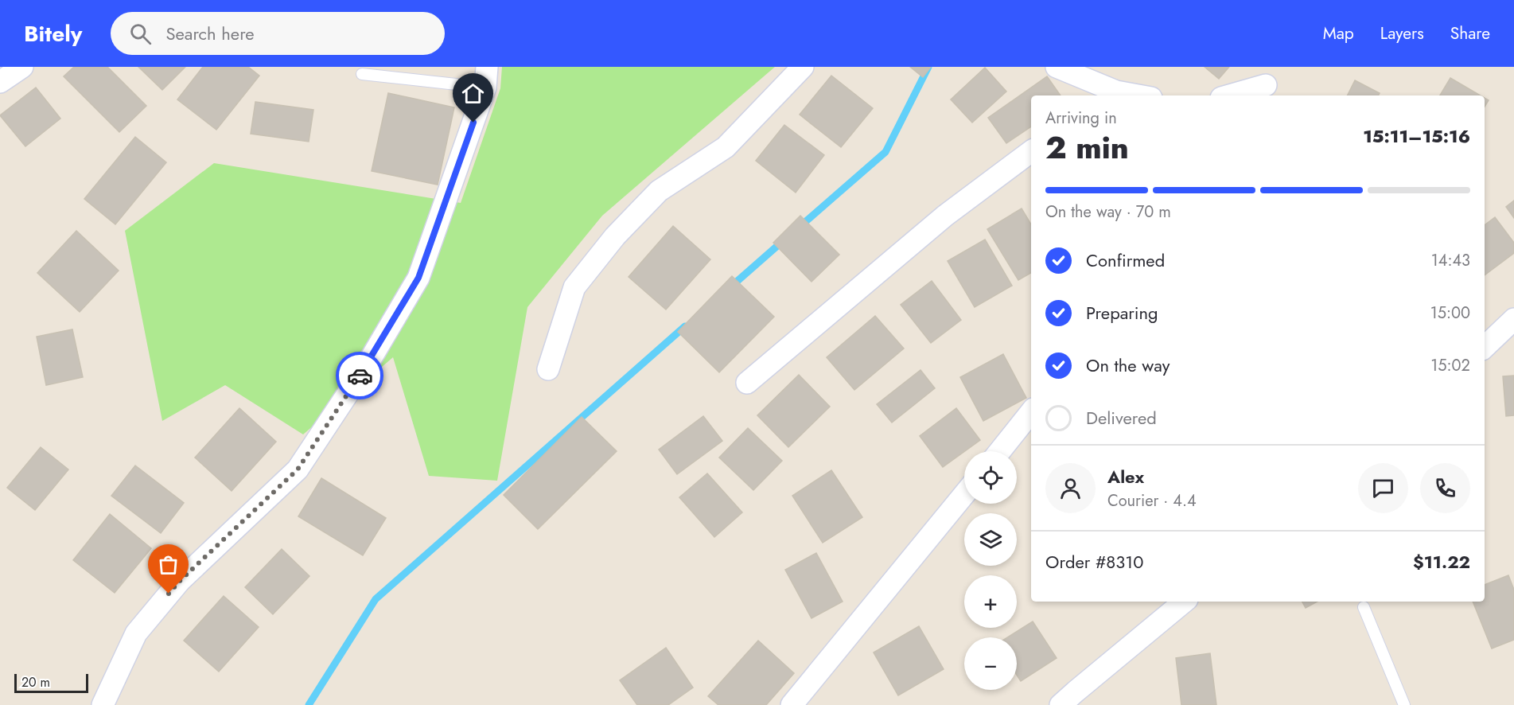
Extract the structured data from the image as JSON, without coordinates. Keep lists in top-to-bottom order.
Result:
{
  "scale_bar": "20 m",
  "page": {
    "header": "Bitely",
    "search": "Search here",
    "nav": ["Map", "Layers", "Share"],
    "heading": ["2 min", "Arriving in", "15:11–15:16"],
    "panel": [
      "Alex",
      "Courier · 4.4",
      "Order #8310",
      "$11.22"
    ],
    "bar": "On the way · 70 m",
    "list": [
      ["Confirmed", "14:43"],
      ["Preparing", "15:00"],
      ["On the way", "15:02"],
      "Delivered"
    ],
    "map_buttons": ["+", "−"],
    "scale": "20 m"
  }
}
